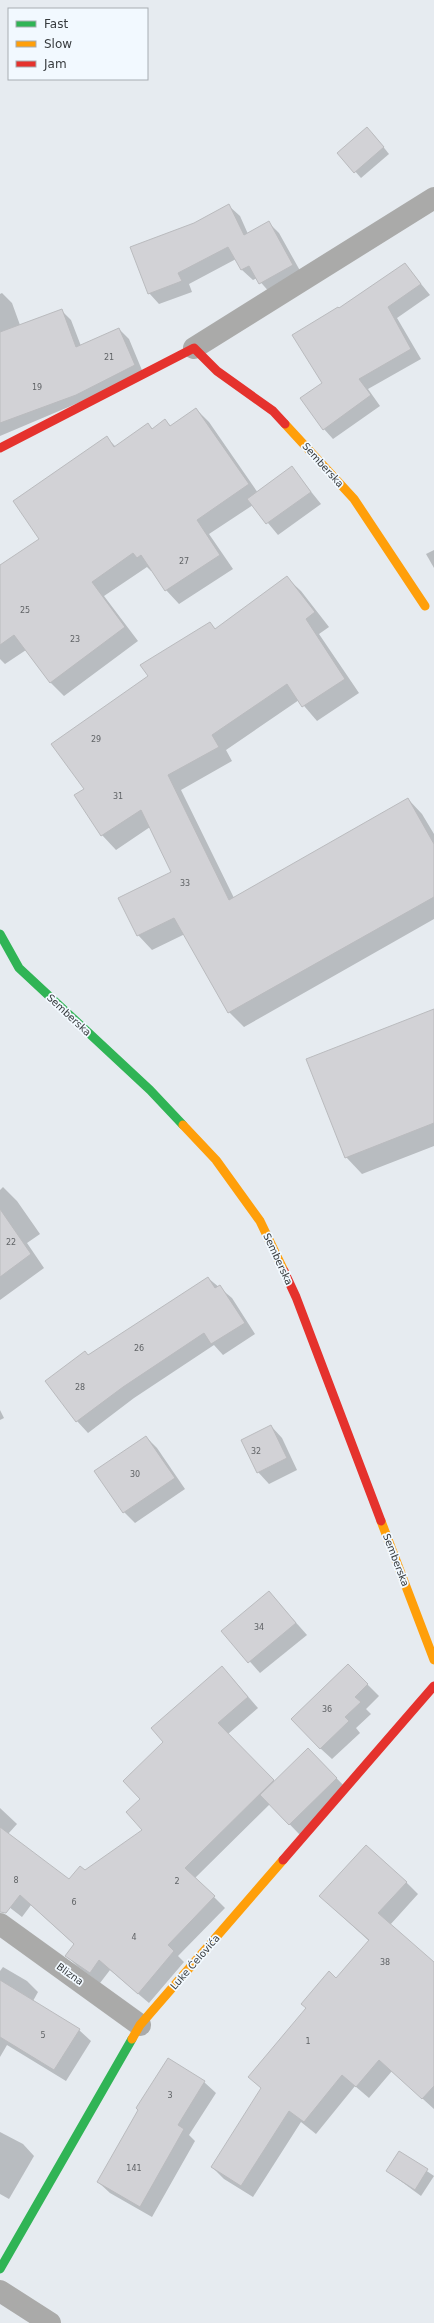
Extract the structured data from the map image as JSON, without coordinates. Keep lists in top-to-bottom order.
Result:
{
  "streets": {
    "street": ["Semberska", "Luke Ćelovića", "Blizna"]
  },
  "crossings": [
    ["Luke Ćelovića", "Blizna"]
  ],
  "house_numbers": [
    "21",
    "19",
    "27",
    "25",
    "23",
    "29",
    "31",
    "33",
    "22",
    "26",
    "28",
    "32",
    "30",
    "34",
    "36",
    "8",
    "2",
    "6",
    "4",
    "38",
    "5",
    "1",
    "3",
    "141"
  ],
  "legend": ["Fast", "Slow", "Jam"]
}
